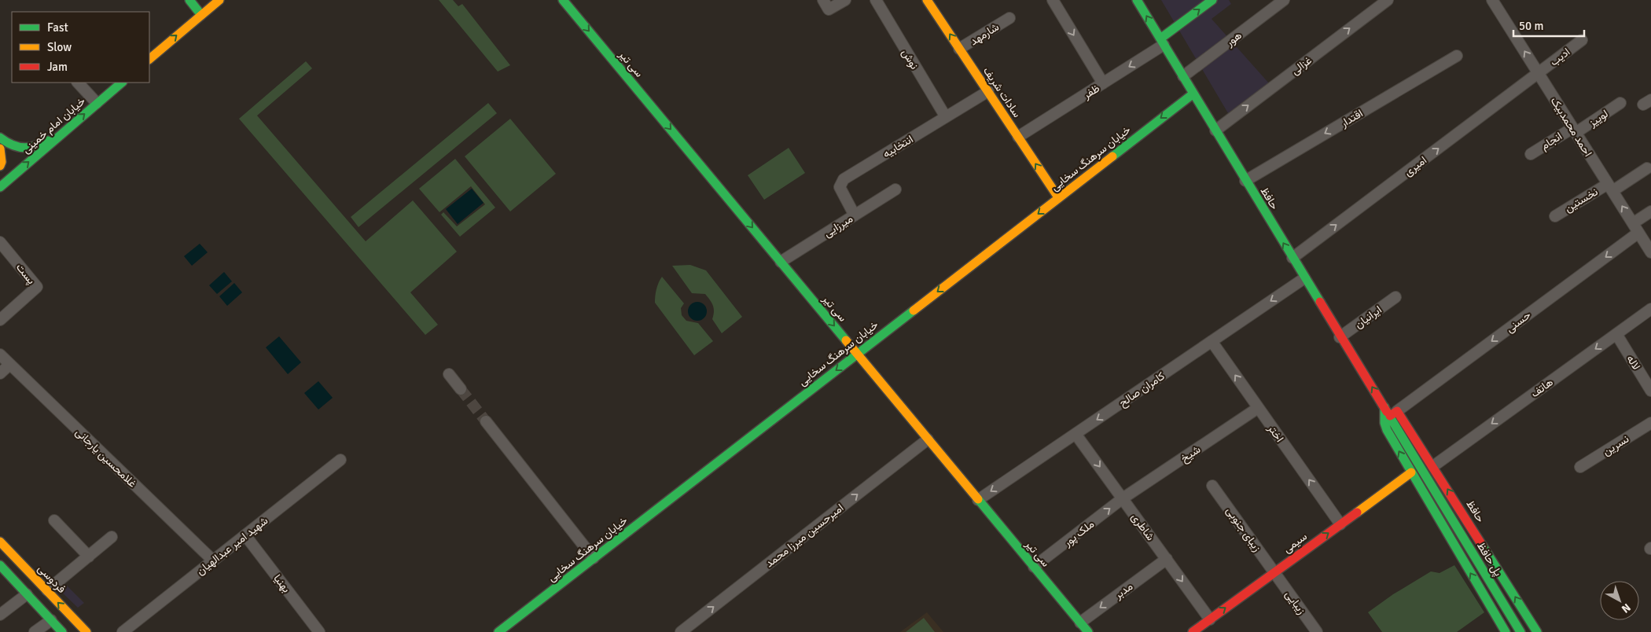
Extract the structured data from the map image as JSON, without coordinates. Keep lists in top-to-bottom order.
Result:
{
  "streets": {
    "main road": [
      "سی تیر",
      "سادات شریف",
      "خیابان امام خمینی",
      "خیابان سرهنگ سخایی",
      "حافظ",
      "سیمی",
      "پل حافظ",
      "فردوسی"
    ],
    "street": [
      "شارمهد",
      "هور",
      "ادیب",
      "نوش",
      "غزالی",
      "ظفر",
      "اقتدار",
      "لوییز",
      "احمد محمدبیک",
      "انجام",
      "انتخابیه",
      "امیری",
      "نخستین",
      "میرزایی",
      "پست",
      "ایرانیان",
      "حسنی",
      "لاله",
      "هاتف",
      "کامران صالح",
      "اختر",
      "نسرین",
      "شیخ",
      "غلامحسین یارجانی",
      "شاطری",
      "زیبای جنوبی",
      "ملک پور",
      "امیرحسین میرزا محمد",
      "شهید امیر عبدالهیان",
      "بهنیا",
      "مدبر",
      "زیبایی"
    ]
  },
  "crossings": [
    ["شارمهد", "سادات شریف"],
    ["هور", "حافظ"],
    ["ادیب", "احمد محمدبیک"],
    ["ادیب", "امیری"],
    ["نوش", "انتخابیه"],
    ["سی تیر", "خیابان سرهنگ سخایی"],
    ["سی تیر", "میرزایی"],
    ["سی تیر", "کامران صالح"],
    ["سی تیر", "ملک پور"],
    ["سی تیر", "امیرحسین میرزا محمد"],
    ["سی تیر", "مدبر"],
    ["غزالی", "حافظ"],
    ["ظفر", "سادات شریف"],
    ["ظفر", "حافظ"],
    ["سادات شریف", "انتخابیه"],
    ["سادات شریف", "خیابان سرهنگ سخایی"],
    ["اقتدار", "حافظ"],
    ["لوییز", "احمد محمدبیک"],
    ["لوییز", "انجام"],
    ["احمد محمدبیک", "انجام"],
    ["احمد محمدبیک", "امیری"],
    ["احمد محمدبیک", "نخستین"],
    ["احمد محمدبیک", "حسنی"],
    ["انتخابیه", "میرزایی"],
    ["خیابان سرهنگ سخایی", "حافظ"],
    ["امیری", "حافظ"],
    ["حافظ", "ایرانیان"],
    ["حافظ", "حسنی"],
    ["حافظ", "هاتف"],
    ["حافظ", "کامران صالح"],
    ["حافظ", "پل حافظ"],
    ["لاله", "هاتف"],
    ["کامران صالح", "اختر"],
    ["کامران صالح", "شاطری"],
    ["اختر", "شیخ"],
    ["اختر", "سیمی"],
    ["شیخ", "شاطری"],
    ["شیخ", "ملک پور"],
    ["غلامحسین یارجانی", "شهید امیر عبدالهیان"],
    ["شاطری", "ملک پور"],
    ["شاطری", "سیمی"],
    ["شاطری", "مدبر"],
    ["زیبای جنوبی", "سیمی"],
    ["زیبای جنوبی", "زیبایی"],
    ["سیمی", "زیبایی"],
    ["شهید امیر عبدالهیان", "بهنیا"]
  ],
  "one_way": [
    "سی تیر",
    "غزالی",
    "ظفر",
    "سادات شریف",
    "اقتدار",
    "خیابان امام خمینی",
    "احمد محمدبیک",
    "خیابان سرهنگ سخایی",
    "امیری",
    "حسنی",
    "هاتف",
    "کامران صالح",
    "اختر",
    "شاطری",
    "ملک پور",
    "امیرحسین میرزا محمد",
    "سیمی",
    "مدبر"
  ],
  "legend": ["Fast", "Slow", "Jam"],
  "scale_bar": "50 m",
  "north": "bottom right"
}
